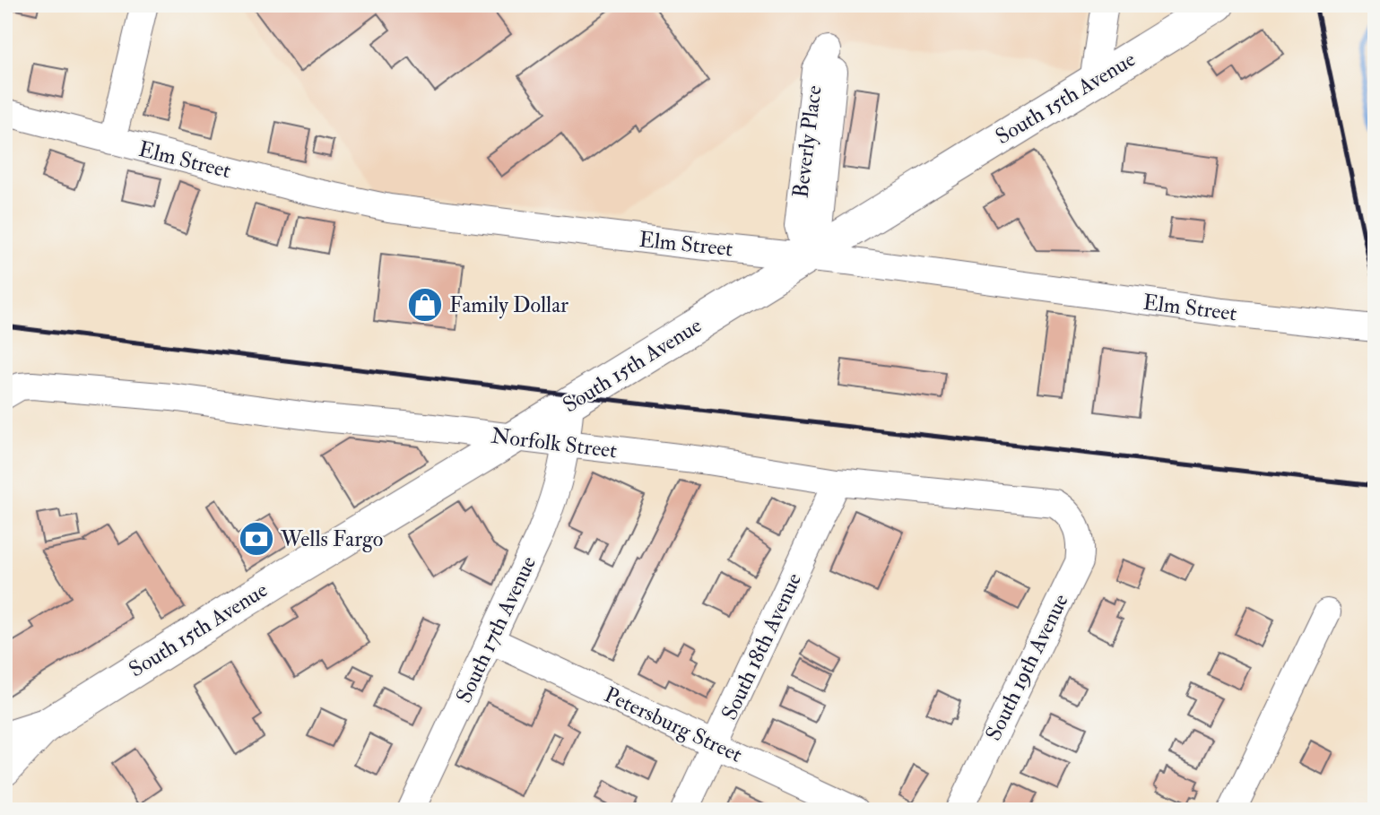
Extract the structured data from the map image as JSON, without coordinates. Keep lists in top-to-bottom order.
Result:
{
  "streets": {
    "main road": ["South 15th Avenue"],
    "street": [
      "Beverly Place",
      "Elm Street",
      "Norfolk Street",
      "South 17th Avenue",
      "South 18th Avenue",
      "South 19th Avenue",
      "Petersburg Street"
    ]
  },
  "crossings": [
    ["South 15th Avenue", "Beverly Place"],
    ["South 15th Avenue", "Elm Street"],
    ["South 15th Avenue", "Norfolk Street"],
    ["South 15th Avenue", "South 17th Avenue"],
    ["Beverly Place", "Elm Street"],
    ["Norfolk Street", "South 17th Avenue"],
    ["Norfolk Street", "South 18th Avenue"],
    ["Norfolk Street", "South 19th Avenue"],
    ["South 17th Avenue", "Petersburg Street"],
    ["South 18th Avenue", "Petersburg Street"]
  ],
  "places": {
    "shop": ["Family Dollar"],
    "bank": ["Wells Fargo"]
  }
}
